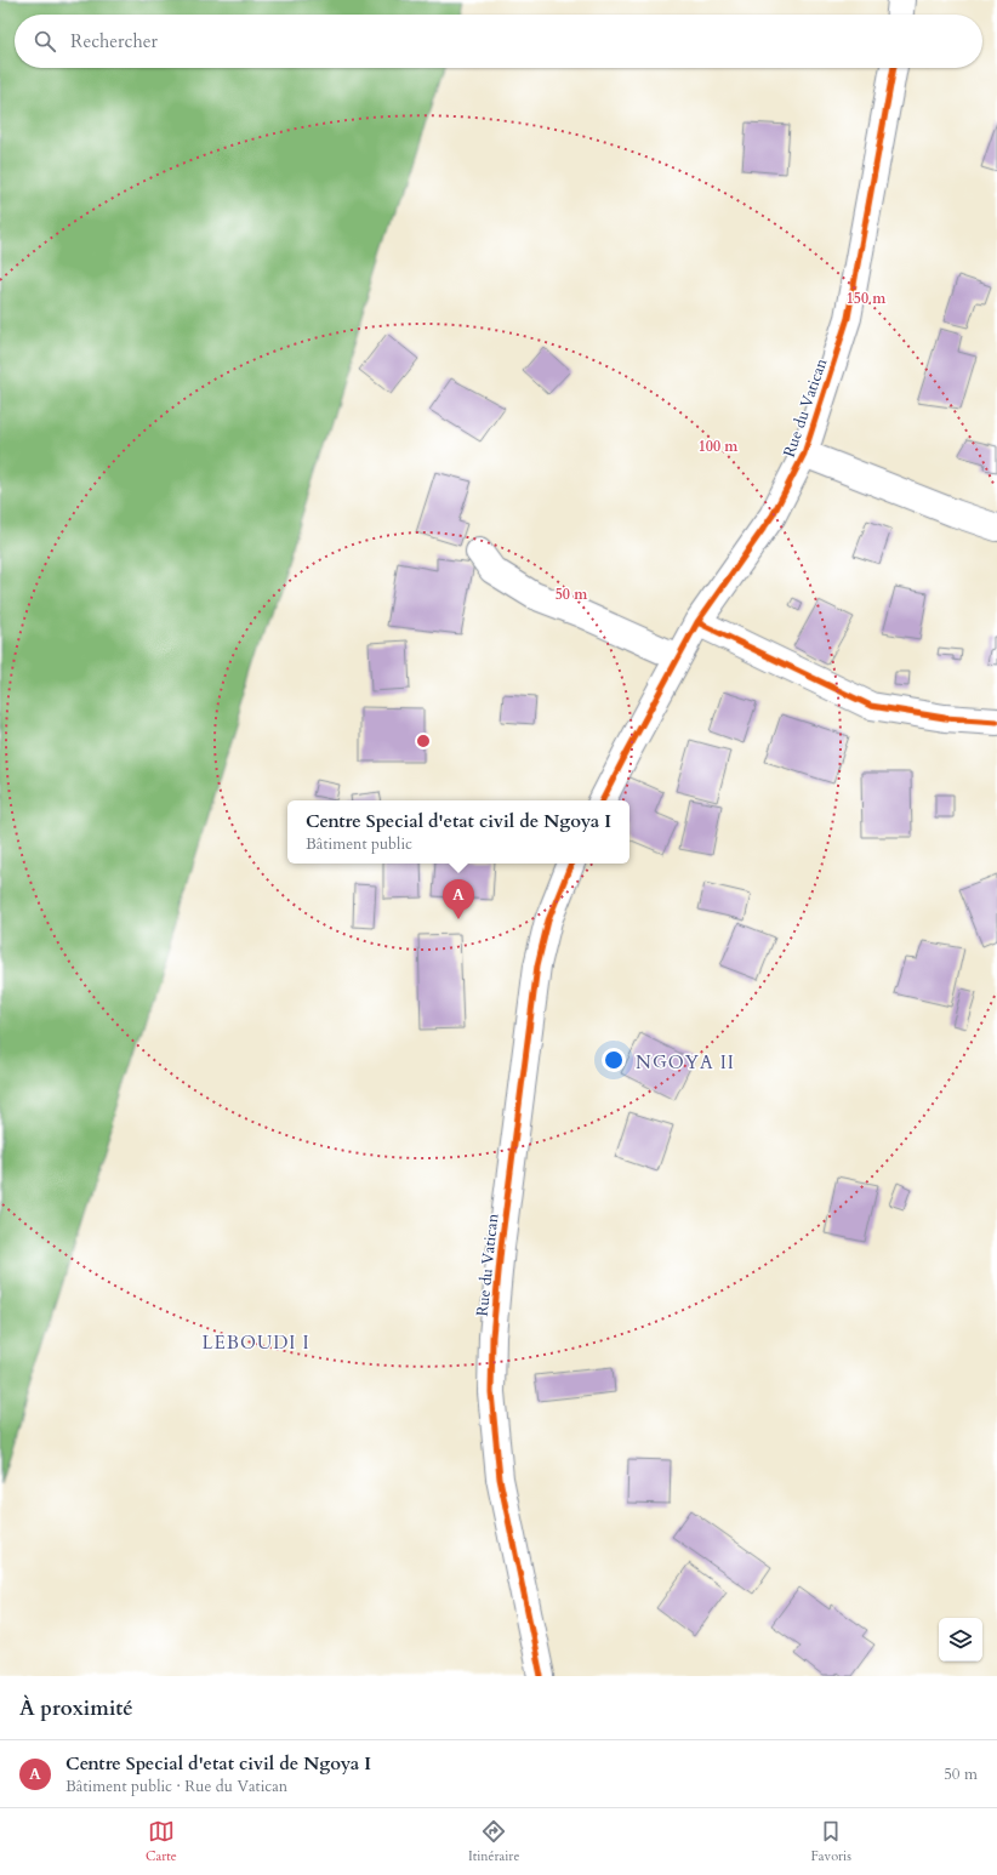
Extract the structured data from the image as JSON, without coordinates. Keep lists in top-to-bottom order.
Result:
{
  "streets": {
    "street": ["Rue du Vatican"]
  },
  "districts": ["NGOYA II", "LEBOUDI I"],
  "page": {
    "search": "Rechercher",
    "popup": ["Centre Special d'etat civil de Ngoya I", "Bâtiment public"],
    "pins": "A",
    "heading": "À proximité",
    "list": [
      {
        "mark": "A",
        "name": "Centre Special d'etat civil de Ngoya I",
        "note": "Bâtiment public · Rue du Vatican",
        "value": "50 m"
      }
    ],
    "nav": ["Carte", "Itinéraire", "Favoris"]
  },
  "rings": ["150 m", "100 m", "50 m"]
}
